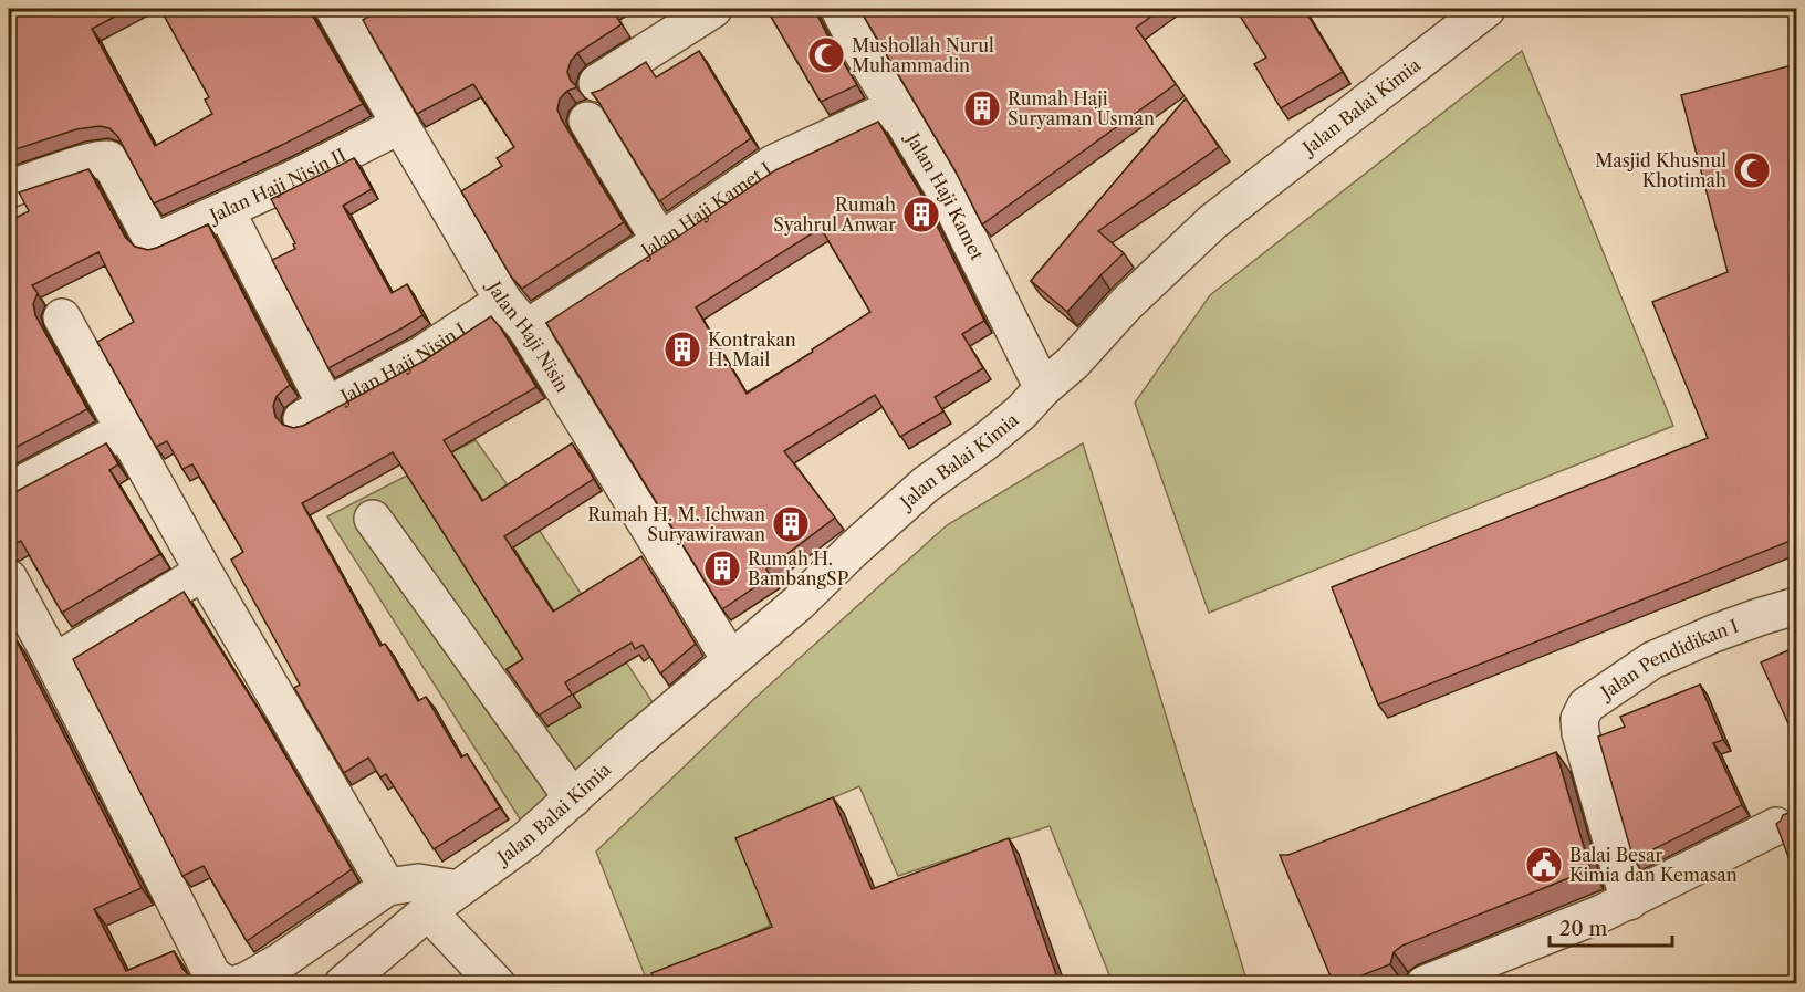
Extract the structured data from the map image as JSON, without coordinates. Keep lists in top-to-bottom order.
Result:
{
  "streets": {
    "street": [
      "Jalan Balai Kimia",
      "Jalan Haji Nisin II",
      "Jalan Haji Kamet",
      "Jalan Haji Kamet I",
      "Jalan Haji Nisin",
      "Jalan Haji Nisin I",
      "Jalan Pendidikan I"
    ]
  },
  "crossings": [
    ["Jalan Balai Kimia", "Jalan Haji Kamet"],
    ["Jalan Balai Kimia", "Jalan Haji Nisin"],
    ["Jalan Haji Nisin II", "Jalan Haji Nisin"],
    ["Jalan Haji Nisin II", "Jalan Haji Nisin I"],
    ["Jalan Haji Kamet", "Jalan Haji Kamet I"],
    ["Jalan Haji Kamet I", "Jalan Haji Nisin"],
    ["Jalan Haji Kamet I", "Jalan Haji Nisin I"],
    ["Jalan Haji Nisin", "Jalan Haji Nisin I"]
  ],
  "places": {
    "mosque": ["Mushollah Nurul Muhammadin", "Masjid Khusnul Khotimah"],
    "building": [
      "Rumah Haji Suryaman Usman",
      "Rumah Syahrul Anwar",
      "Kontrakan H. Mail",
      "Rumah H. M. Ichwan Suryawirawan",
      "Rumah H. BambangSP"
    ],
    "public building": ["Balai Besar Kimia dan Kemasan"]
  },
  "scale_bar": "20 m"
}
